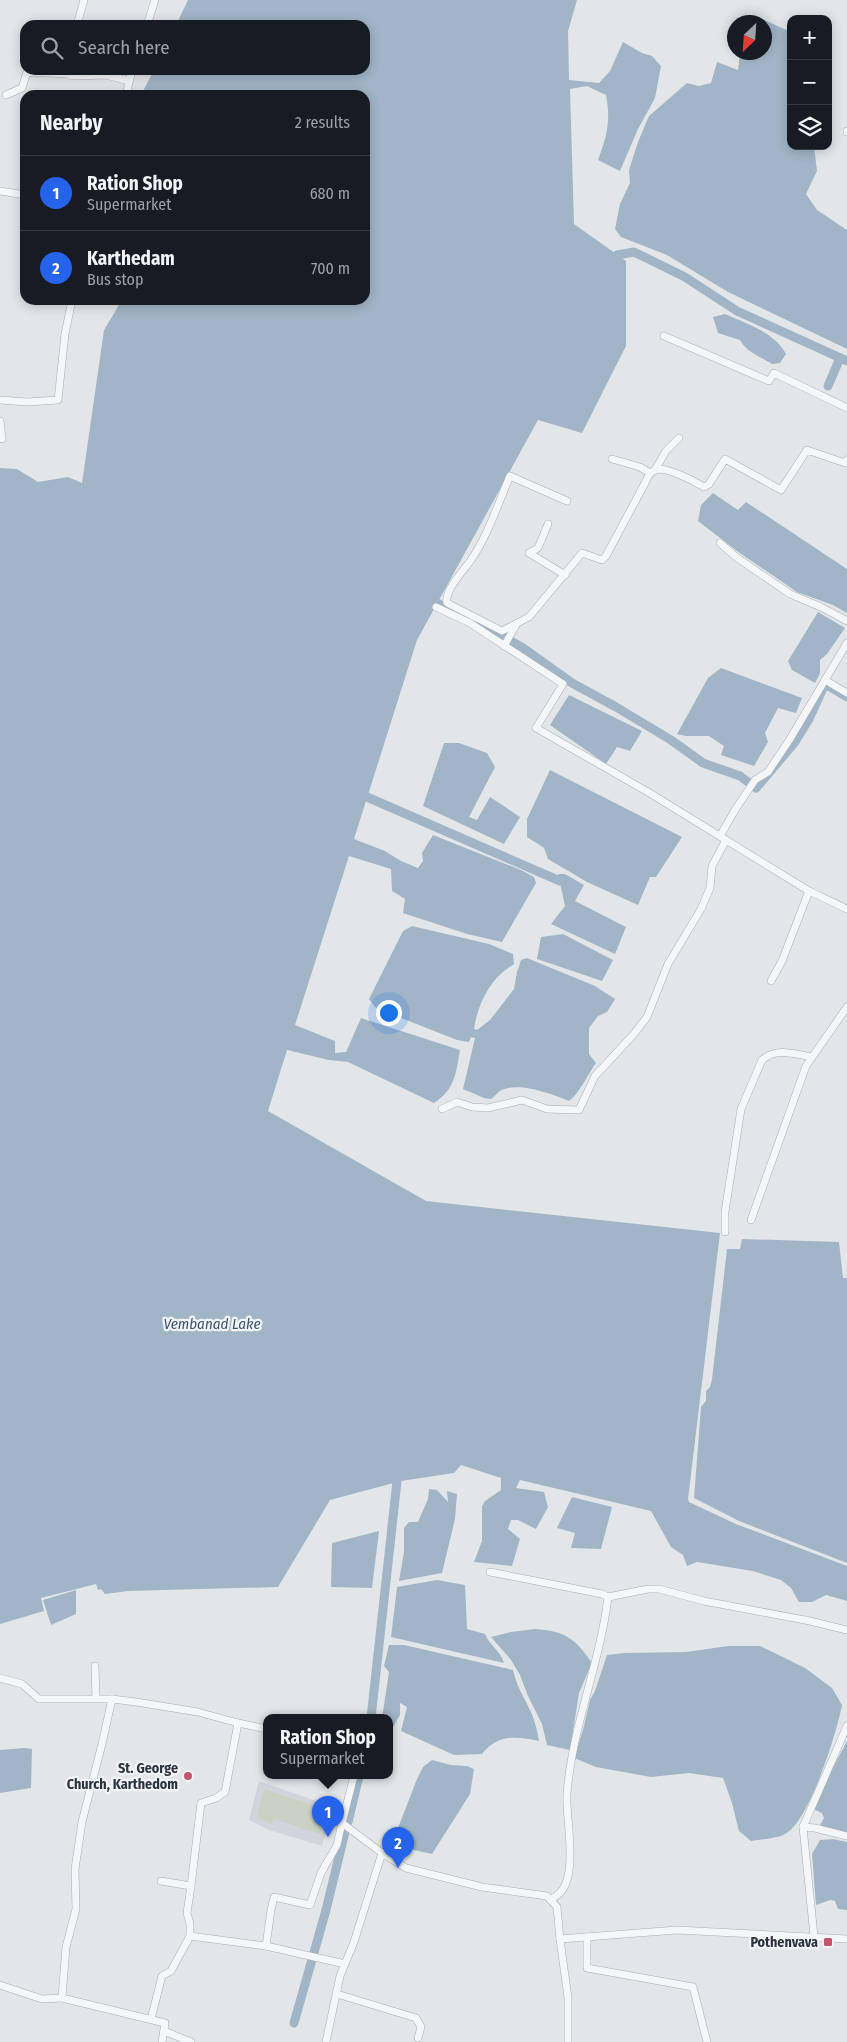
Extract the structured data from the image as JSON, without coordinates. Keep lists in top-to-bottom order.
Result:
{
  "water": ["Vembanad Lake"],
  "places": {
    "other": ["St. George Church, Karthedom"],
    "transit": ["Pothenvava"]
  },
  "north": "bottom left",
  "page": {
    "map_buttons": ["+", "−"],
    "search": "Search here",
    "heading": ["Nearby", "2 results"],
    "list": [
      {
        "mark": "1",
        "name": "Ration Shop",
        "note": "Supermarket",
        "value": "680 m"
      },
      {
        "mark": "2",
        "name": "Karthedam",
        "note": "Bus stop",
        "value": "700 m"
      }
    ],
    "popup": ["Ration Shop", "Supermarket"],
    "pins": ["1", "2"]
  }
}
